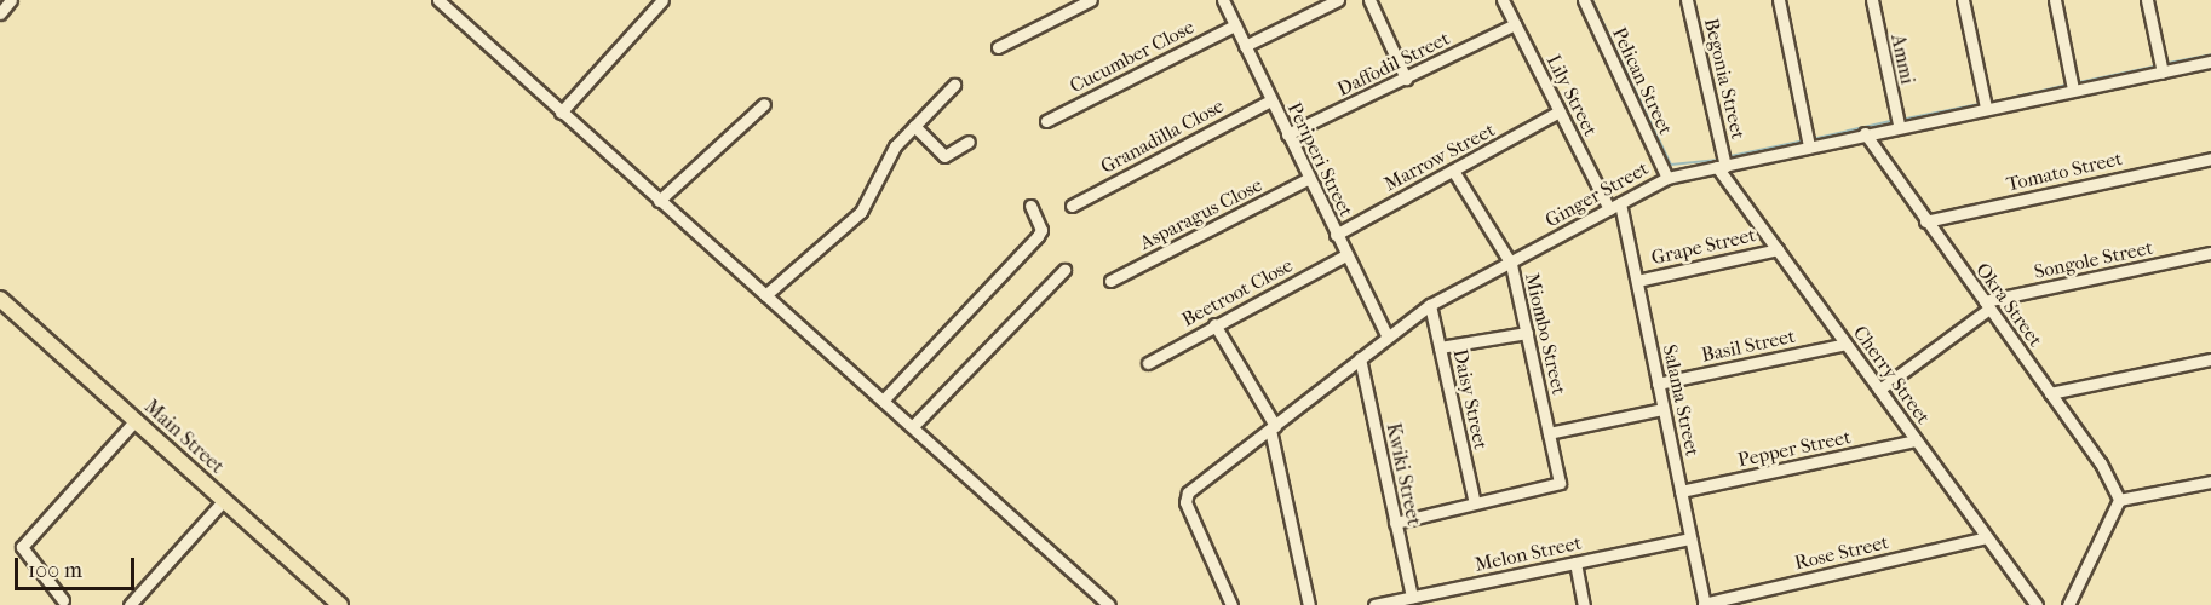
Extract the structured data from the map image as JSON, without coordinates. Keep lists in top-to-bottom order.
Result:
{
  "streets": {
    "main road": ["Main Street"],
    "street": [
      "Cucumber Close",
      "Ammi",
      "Daffodil Street",
      "Begonia Street",
      "Pelican Street",
      "Lily Street",
      "Granadilla Close",
      "Marrow Street",
      "Periperi Street",
      "Tomato Street",
      "Ginger Street",
      "Asparagus Close",
      "Grape Street",
      "Songole Street",
      "Beetroot Close",
      "Okra Street",
      "Miombo Street",
      "Basil Street",
      "Cherry Street",
      "Daisy Street",
      "Salama Street",
      "Pepper Street",
      "Kwiki Street",
      "Rose Street",
      "Melon Street"
    ]
  },
  "crossings": [
    ["Cucumber Close", "Periperi Street"],
    ["Ammi", "Ginger Street"],
    ["Daffodil Street", "Lily Street"],
    ["Daffodil Street", "Periperi Street"],
    ["Begonia Street", "Ginger Street"],
    ["Begonia Street", "Cherry Street"],
    ["Pelican Street", "Ginger Street"],
    ["Lily Street", "Marrow Street"],
    ["Lily Street", "Ginger Street"],
    ["Lily Street", "Salama Street"],
    ["Granadilla Close", "Periperi Street"],
    ["Marrow Street", "Periperi Street"],
    ["Marrow Street", "Miombo Street"],
    ["Periperi Street", "Ginger Street"],
    ["Periperi Street", "Asparagus Close"],
    ["Periperi Street", "Beetroot Close"],
    ["Tomato Street", "Okra Street"],
    ["Ginger Street", "Okra Street"],
    ["Ginger Street", "Miombo Street"],
    ["Ginger Street", "Cherry Street"],
    ["Ginger Street", "Daisy Street"],
    ["Ginger Street", "Salama Street"],
    ["Ginger Street", "Kwiki Street"],
    ["Grape Street", "Cherry Street"],
    ["Grape Street", "Salama Street"],
    ["Songole Street", "Okra Street"],
    ["Miombo Street", "Daisy Street"],
    ["Basil Street", "Cherry Street"],
    ["Basil Street", "Salama Street"],
    ["Cherry Street", "Pepper Street"],
    ["Cherry Street", "Rose Street"],
    ["Salama Street", "Pepper Street"],
    ["Salama Street", "Rose Street"],
    ["Salama Street", "Melon Street"],
    ["Kwiki Street", "Melon Street"]
  ],
  "scale_bar": "100 m"
}
